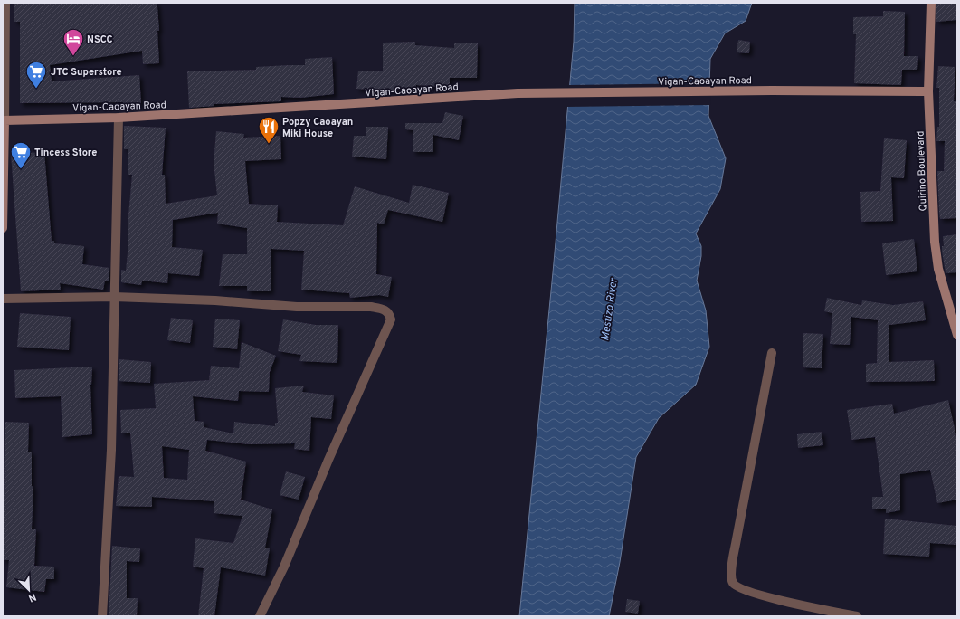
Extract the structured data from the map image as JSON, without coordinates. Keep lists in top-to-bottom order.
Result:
{
  "streets": {
    "main road": ["Vigan-Caoayan Road", "Quirino Boulevard"]
  },
  "crossings": [
    ["Vigan-Caoayan Road", "Quirino Boulevard"]
  ],
  "water": ["Mestizo River"],
  "places": {
    "hotel": ["NSCC"],
    "supermarket": ["JTC Superstore", "Tincess Store"],
    "restaurant": ["Popzy Caoayan Miki House"]
  },
  "north": "bottom right"
}
